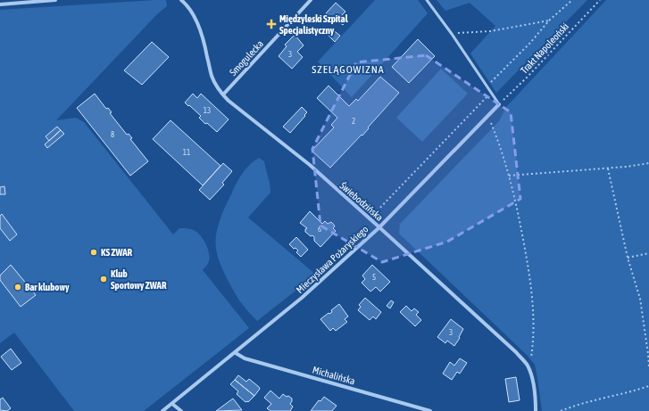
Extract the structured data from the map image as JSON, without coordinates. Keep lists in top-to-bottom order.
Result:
{
  "streets": {
    "street": [
      "Smogulecka",
      "Świebodzińska",
      "Mieczysława Pożaryskiego",
      "Michalińska"
    ],
    "path": ["Trakt Napoleoński"]
  },
  "crossings": [
    ["Trakt Napoleoński", "Mieczysława Pożaryskiego"],
    ["Smogulecka", "Świebodzińska"],
    ["Świebodzińska", "Mieczysława Pożaryskiego"],
    ["Mieczysława Pożaryskiego", "Michalińska"]
  ],
  "districts": ["SZELĄGOWIZNA"],
  "places": {
    "health": ["Międzyleski Szpital Specjalistyczny"],
    "other": ["KS ZWAR", "Klub Sportowy ZWAR", "Bar klubowy"]
  },
  "house_numbers": [
    "3",
    "13",
    "2",
    "8",
    "11",
    "6",
    "5",
    "3"
  ]
}
